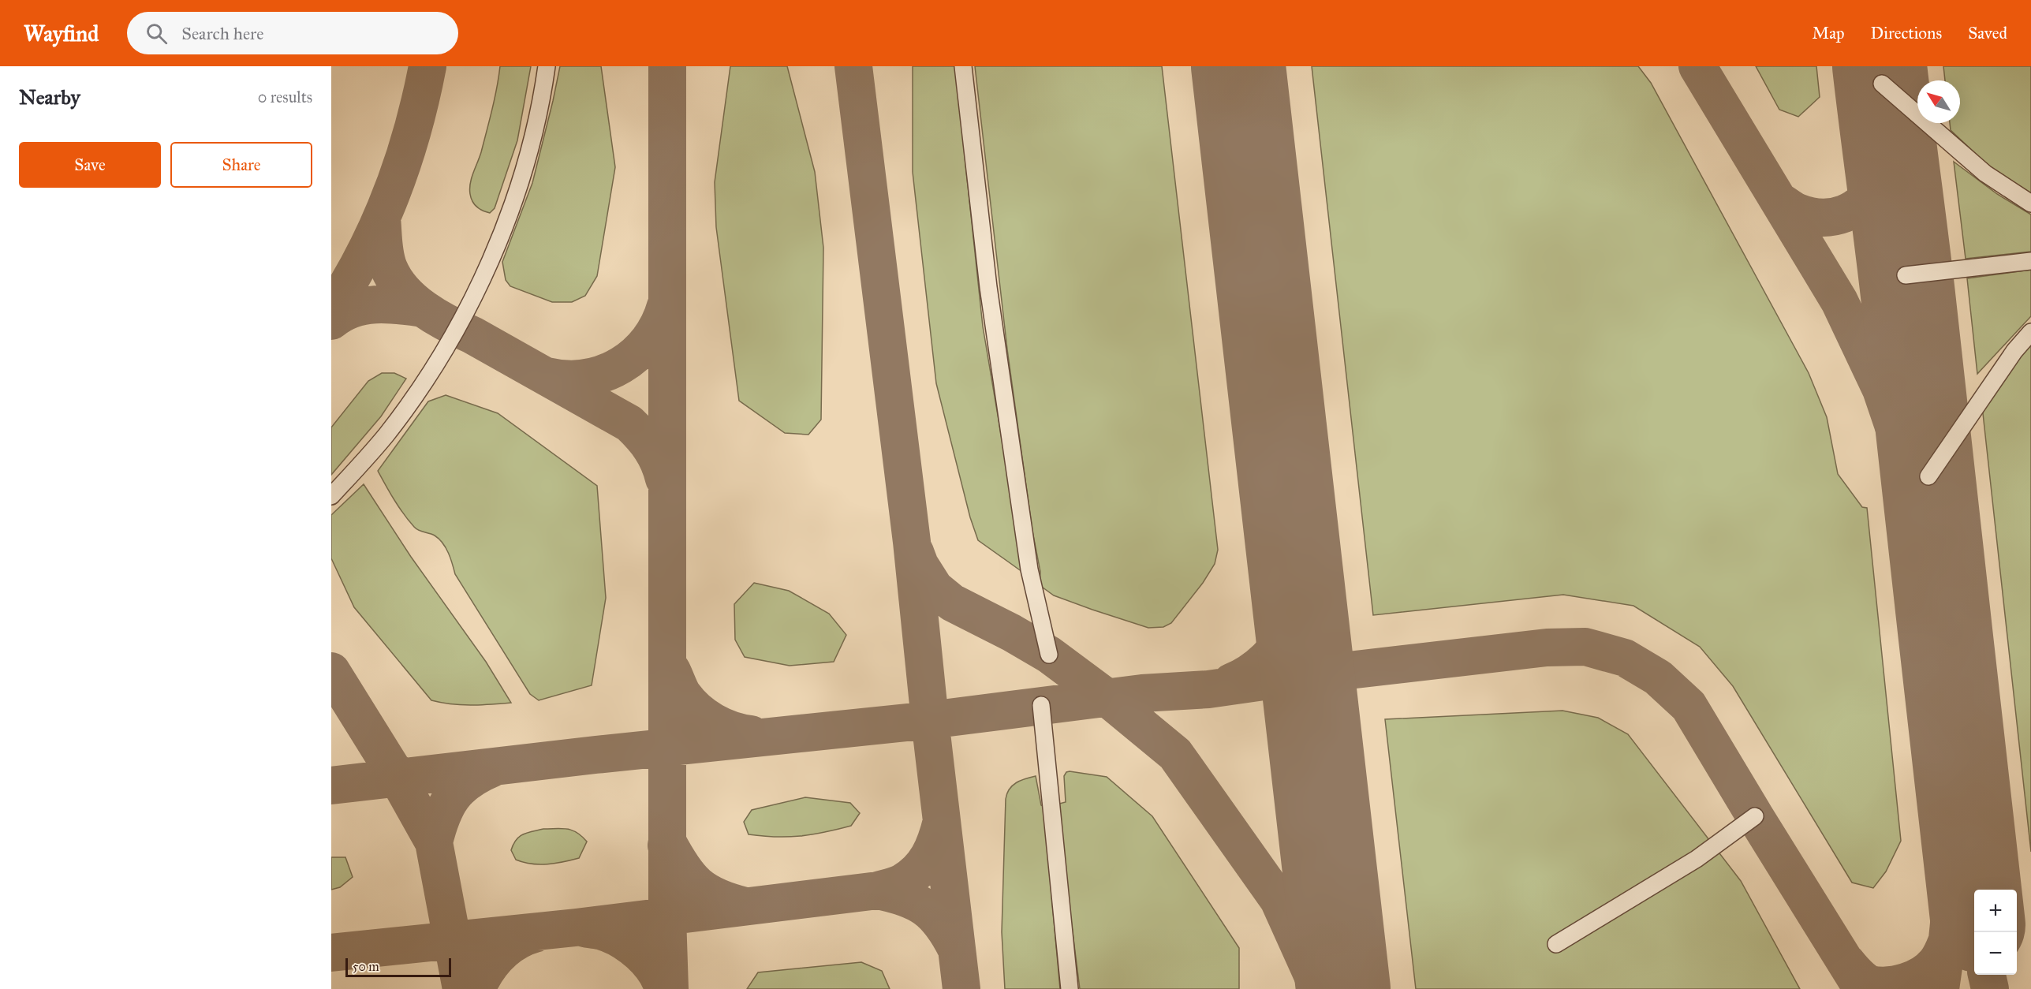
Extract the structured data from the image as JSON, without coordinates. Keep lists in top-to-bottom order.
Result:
{
  "scale_bar": "50 m",
  "north": "top left",
  "page": {
    "header": "Wayfind",
    "search": "Search here",
    "nav": ["Map", "Directions", "Saved"],
    "heading": ["Nearby", "0 results"],
    "buttons": ["Save", "Share"],
    "map_buttons": ["+", "−"],
    "scale": "50 m"
  }
}
